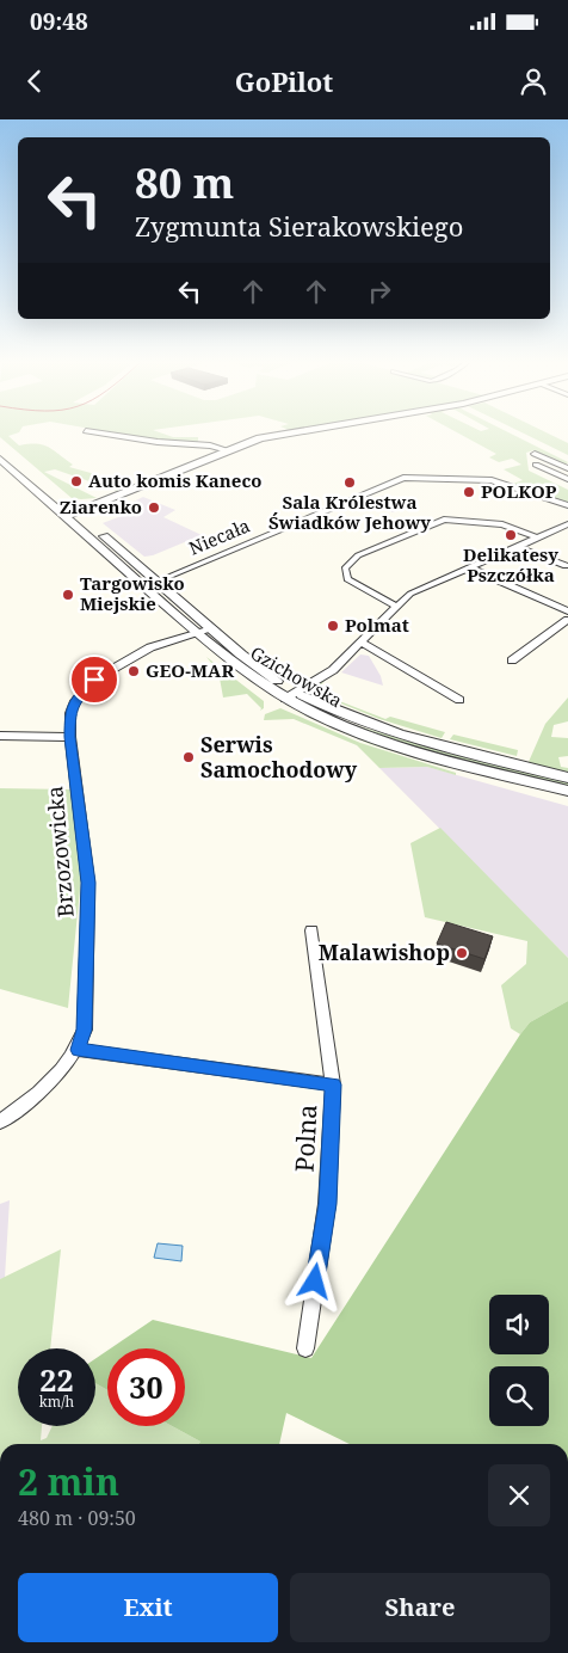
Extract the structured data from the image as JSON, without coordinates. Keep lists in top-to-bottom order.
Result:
{
  "streets": {
    "street": [
      "Niecała",
      "Gzichowska",
      "Brzozowicka",
      "Polna"
    ]
  },
  "crossings": [
    ["Niecała", "Gzichowska"],
    ["Gzichowska", "Brzozowicka"]
  ],
  "places": [
    "Auto komis Kaneco",
    "Sala Królestwa Świadków Jehowy",
    "POLKOP",
    "Ziarenko",
    "Delikatesy Pszczółka",
    "Targowisko Miejskie",
    "Polmat",
    "GEO-MAR",
    "Serwis Samochodowy",
    "Malawishop"
  ],
  "page": {
    "status": "09:48",
    "header": "GoPilot",
    "turn": ["80 m", "Zygmunta Sierakowskiego"],
    "speed": "22 km/h",
    "limit": "30",
    "heading": ["2 min", "480 m · 09:50"],
    "buttons": ["Exit", "Share"]
  }
}
